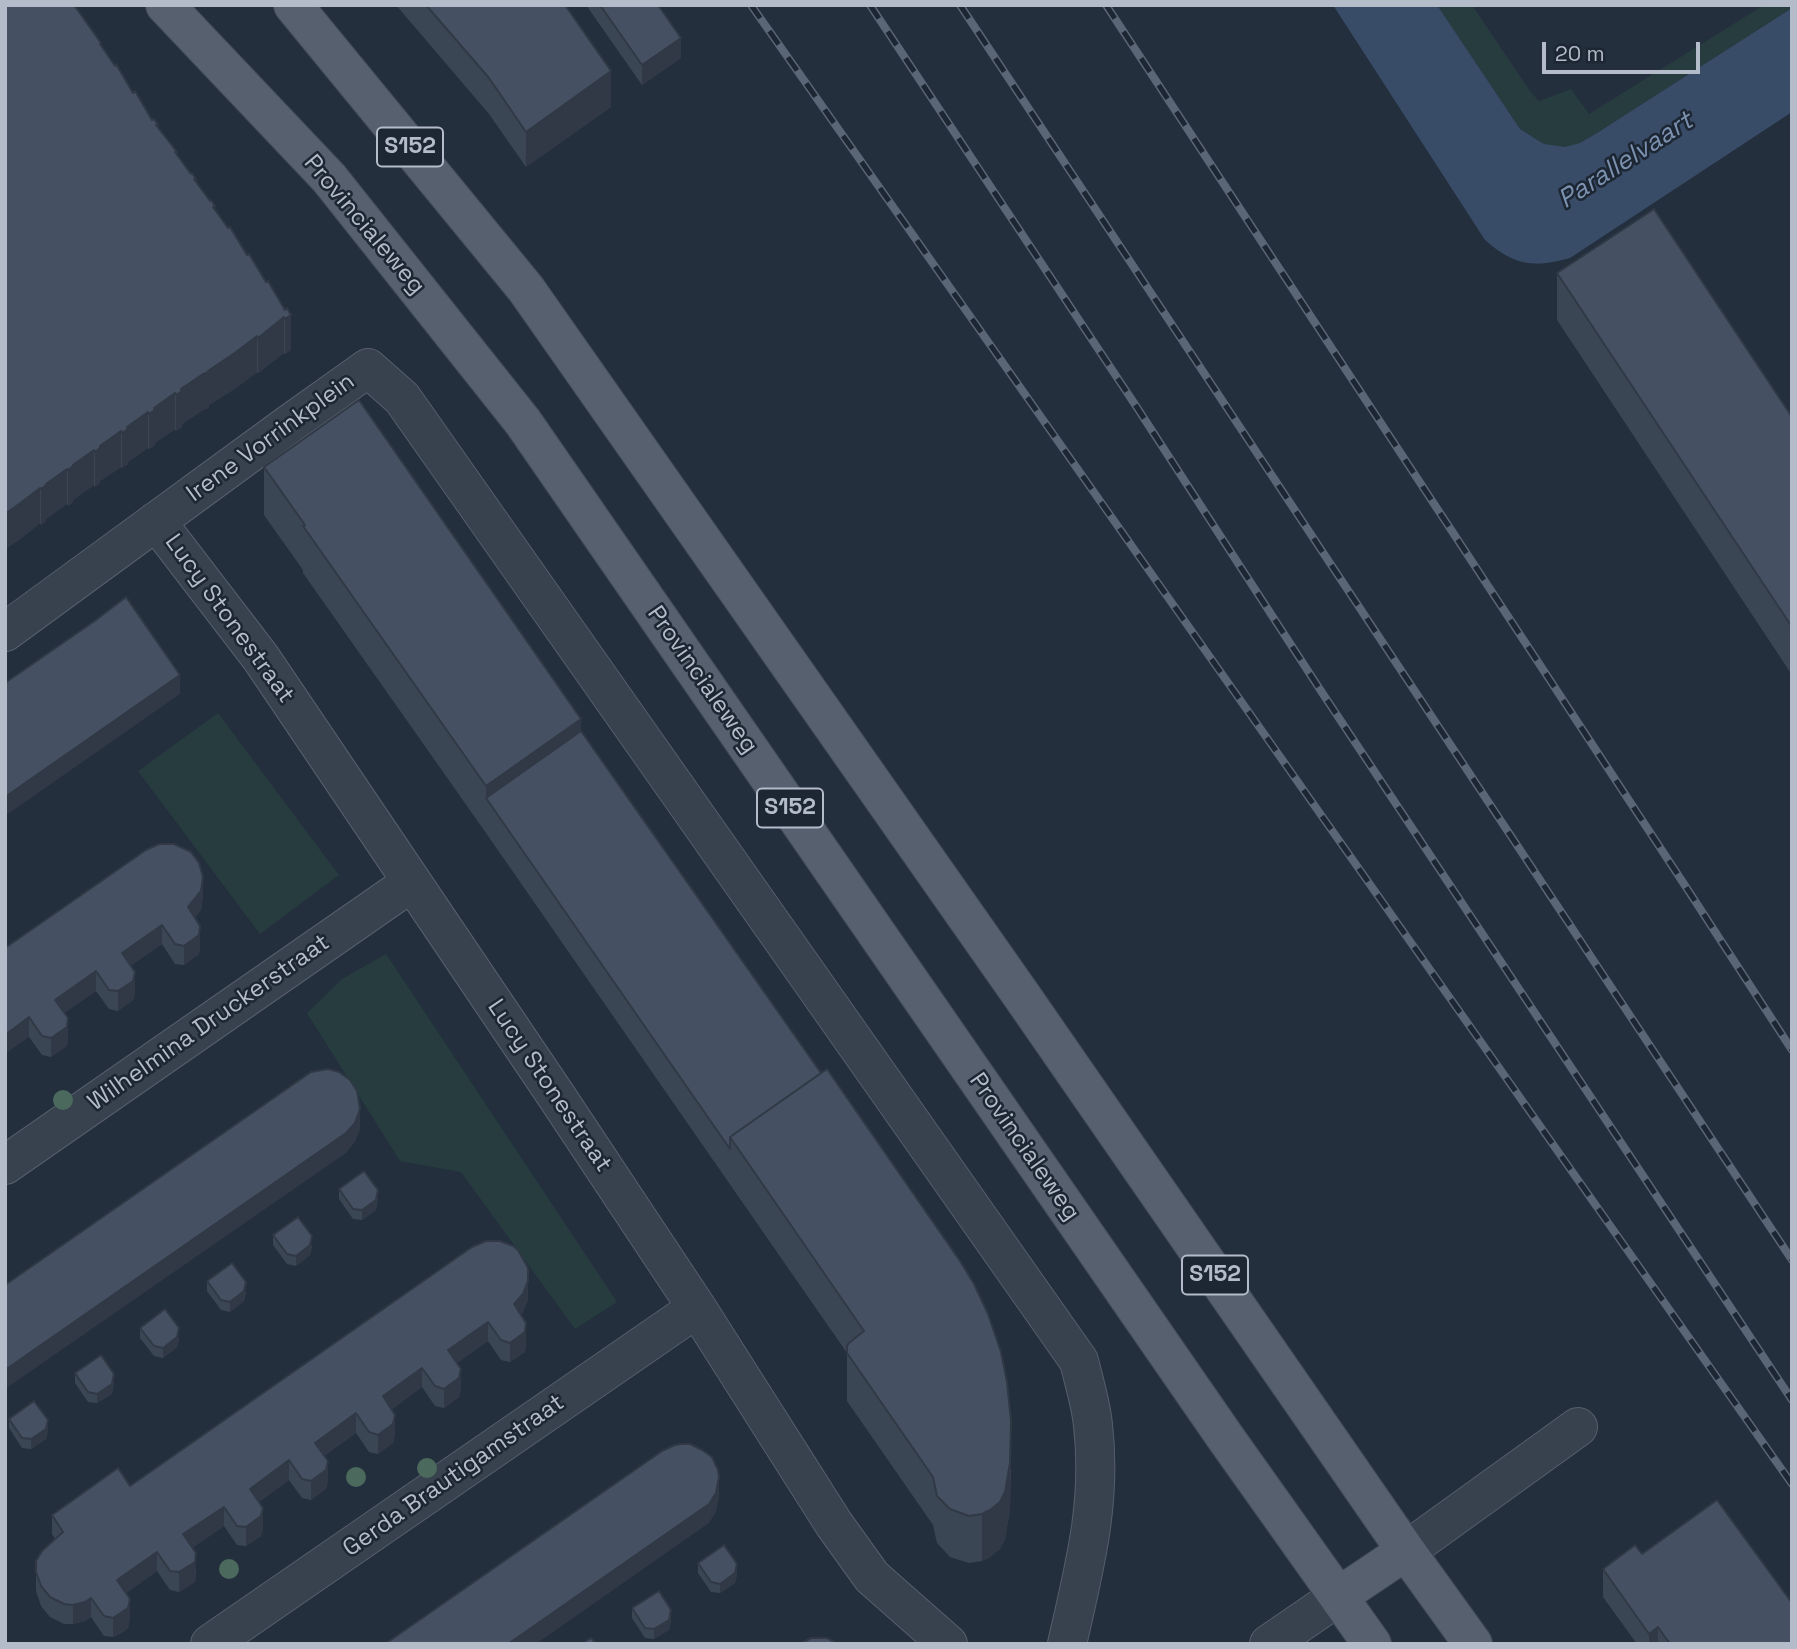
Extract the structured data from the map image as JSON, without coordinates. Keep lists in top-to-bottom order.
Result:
{
  "streets": {
    "main road": ["S152", "Provincialeweg"],
    "street": [
      "Irene Vorrinkplein",
      "Lucy Stonestraat",
      "Wilhelmina Druckerstraat",
      "Gerda Brautigamstraat"
    ]
  },
  "crossings": [
    ["Irene Vorrinkplein", "Lucy Stonestraat"],
    ["Lucy Stonestraat", "Wilhelmina Druckerstraat"],
    ["Lucy Stonestraat", "Gerda Brautigamstraat"]
  ],
  "water": ["Parallelvaart"],
  "scale_bar": "20 m"
}
